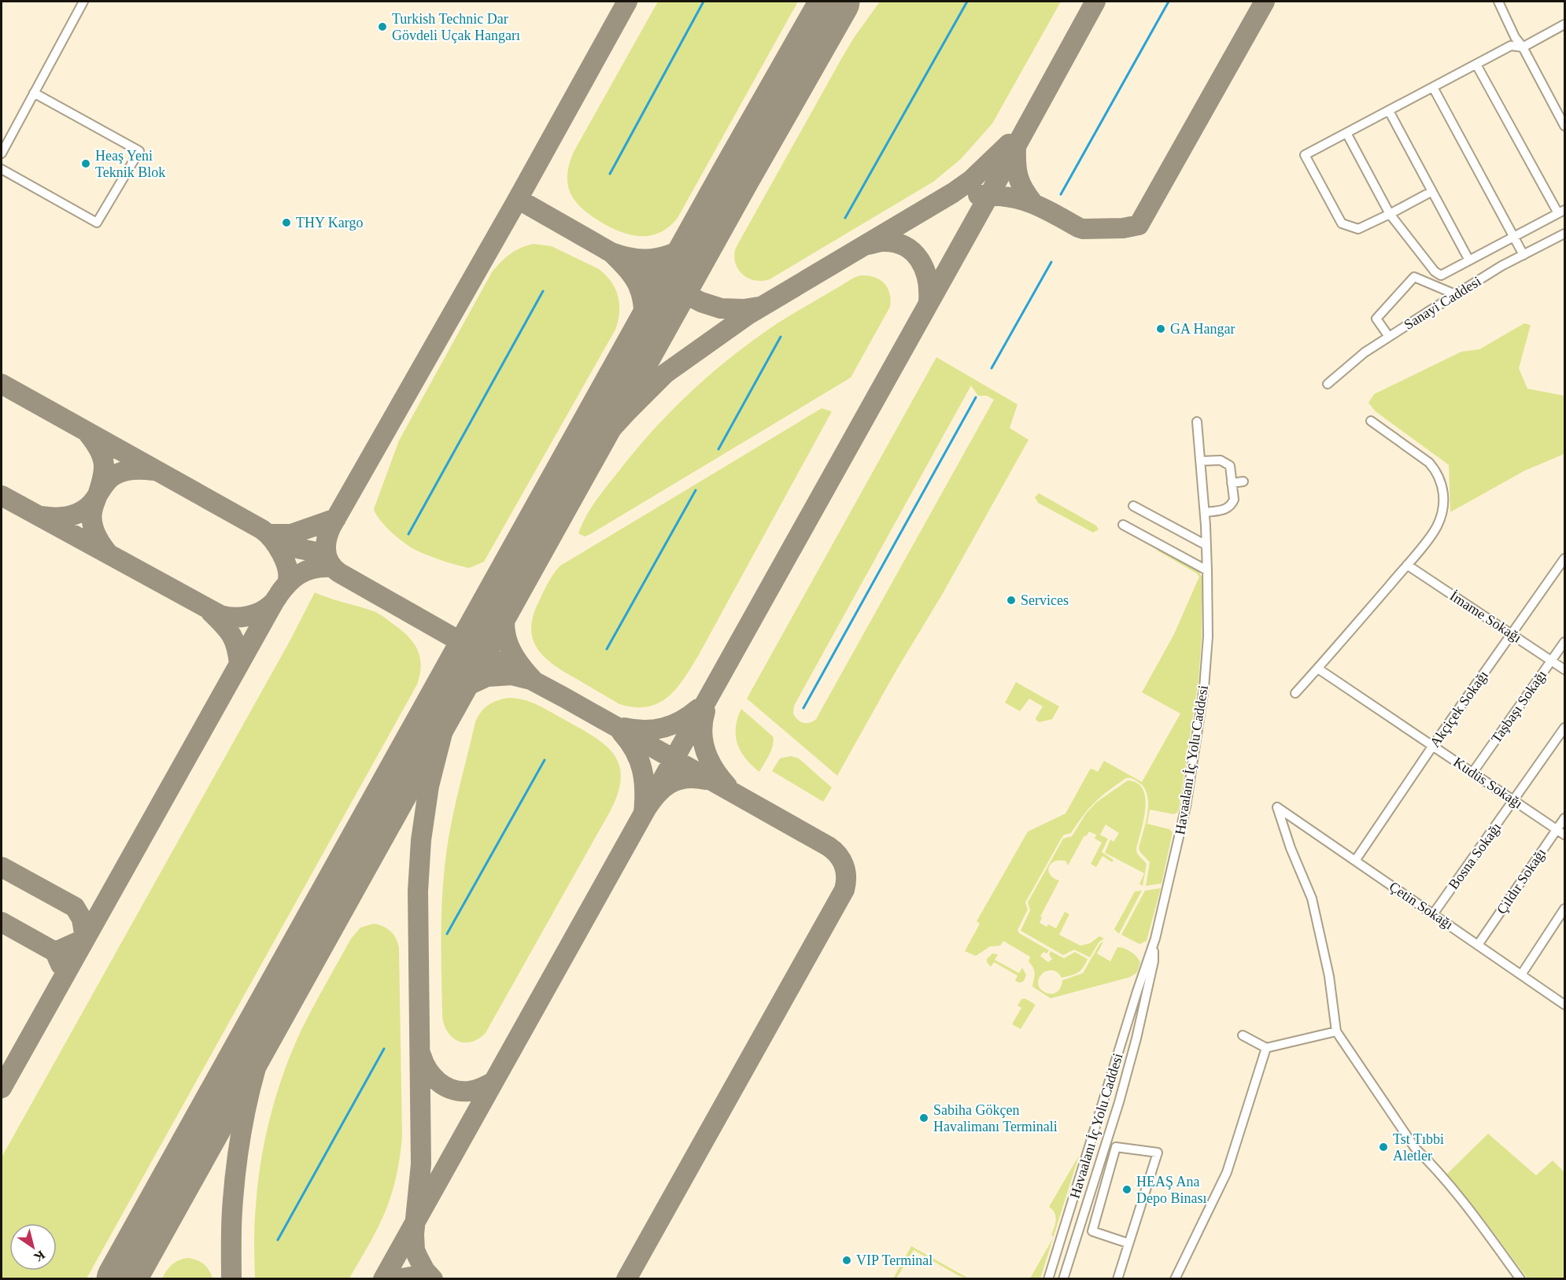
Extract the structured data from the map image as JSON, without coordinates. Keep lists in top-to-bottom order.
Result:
{
  "streets": {
    "street": [
      "Sanayi Caddesi",
      "İmame Sokağı",
      "Taşbaşı Sokağı",
      "Akçiçek Sokağı",
      "Havaalanı İç Yolu Caddesi",
      "Kudüs Sokağı",
      "Bosna Sokağı",
      "Çıldır Sokağı",
      "Çetin Sokağı"
    ]
  },
  "crossings": [
    ["İmame Sokağı", "Taşbaşı Sokağı"],
    ["İmame Sokağı", "Akçiçek Sokağı"],
    ["Taşbaşı Sokağı", "Kudüs Sokağı"],
    ["Akçiçek Sokağı", "Kudüs Sokağı"],
    ["Akçiçek Sokağı", "Çetin Sokağı"],
    ["Kudüs Sokağı", "Bosna Sokağı"],
    ["Kudüs Sokağı", "Çıldır Sokağı"],
    ["Bosna Sokağı", "Çetin Sokağı"],
    ["Çıldır Sokağı", "Çetin Sokağı"]
  ],
  "places": [
    "Turkish Technic Dar Gövdeli Uçak Hangarı",
    "Heaş Yeni Teknik Blok",
    "THY Kargo",
    "GA Hangar",
    "Services",
    "Sabiha Gökçen Havalimanı Terminali",
    "Tst Tıbbi Aletler",
    "HEAŞ Ana Depo Binası",
    "VIP Terminal"
  ],
  "north": "bottom right"
}
